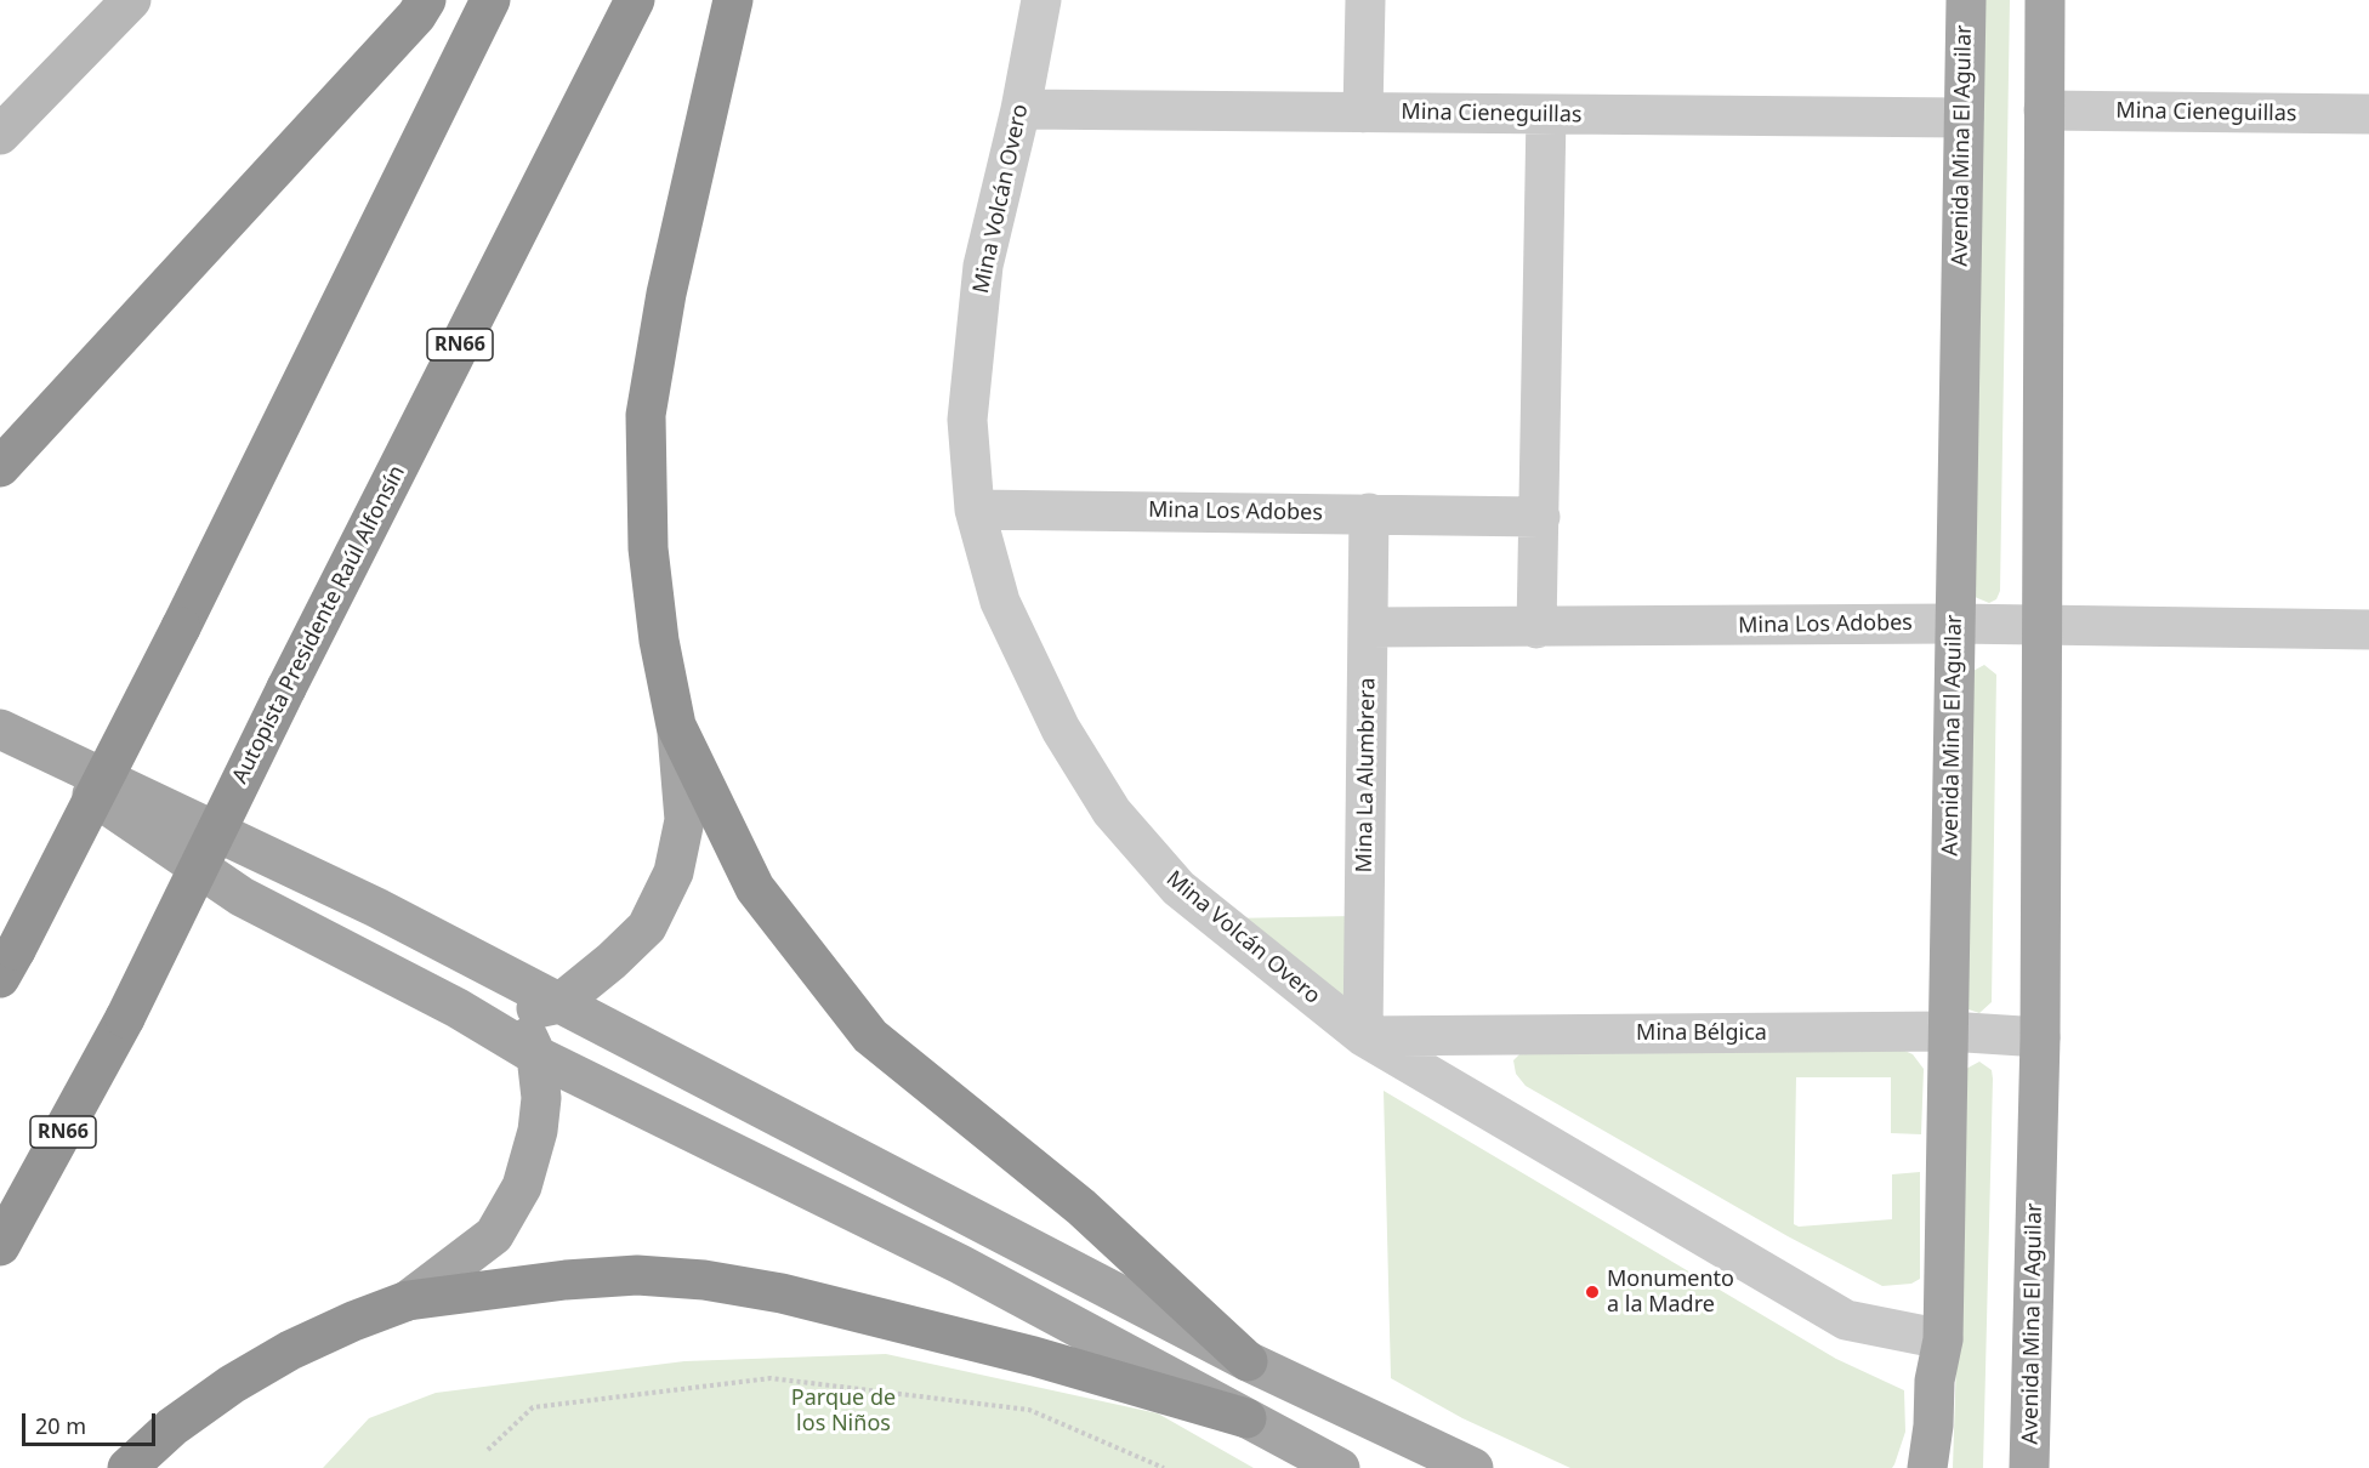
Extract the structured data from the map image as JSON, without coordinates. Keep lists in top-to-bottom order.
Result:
{
  "streets": {
    "highway": ["RN66", "Autopista Presidente Raúl Alfonsín"],
    "main road": ["Avenida Mina El Aguilar"],
    "street": [
      "Mina Cieneguillas",
      "Mina Volcán Overo",
      "Mina Los Adobes",
      "Mina La Alumbrera",
      "Mina Bélgica"
    ]
  },
  "crossings": [
    ["Mina Cieneguillas", "Avenida Mina El Aguilar"],
    ["Mina Cieneguillas", "Mina Volcán Overo"],
    ["Avenida Mina El Aguilar", "Mina Volcán Overo"],
    ["Avenida Mina El Aguilar", "Mina Los Adobes"],
    ["Avenida Mina El Aguilar", "Mina Bélgica"],
    ["Mina Volcán Overo", "Mina Los Adobes"],
    ["Mina Volcán Overo", "Mina La Alumbrera"],
    ["Mina Volcán Overo", "Mina Bélgica"],
    ["Mina Los Adobes", "Mina La Alumbrera"],
    ["Mina La Alumbrera", "Mina Bélgica"]
  ],
  "parks": ["Parque de los Niños"],
  "places": ["Monumento a la Madre"],
  "scale_bar": "20 m"
}
